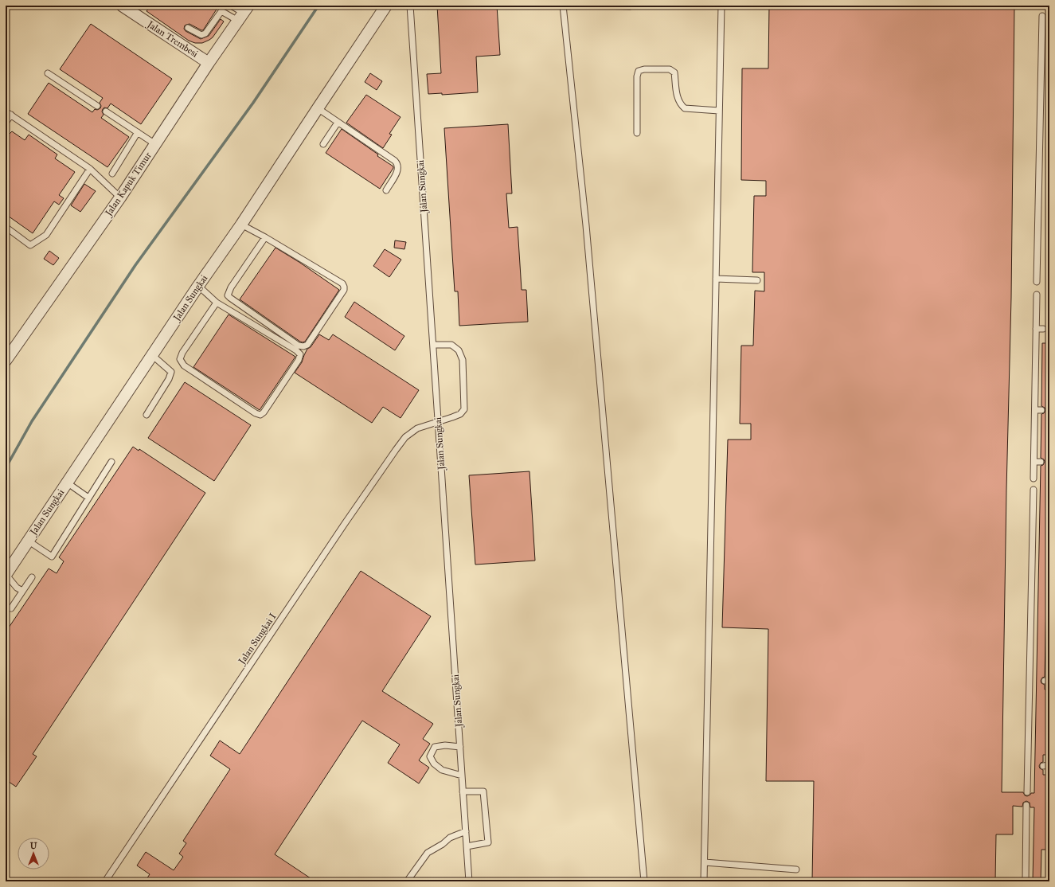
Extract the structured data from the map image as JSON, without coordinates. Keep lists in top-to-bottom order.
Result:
{
  "streets": {
    "street": ["Jalan Trembesi", "Jalan Kapuk Timur", "Jalan Sungkai"],
    "lane": ["Jalan Sungkai I"]
  },
  "crossings": [
    ["Jalan Trembesi", "Jalan Kapuk Timur"],
    ["Jalan Sungkai", "Jalan Sungkai I"]
  ],
  "north": "top"
}
